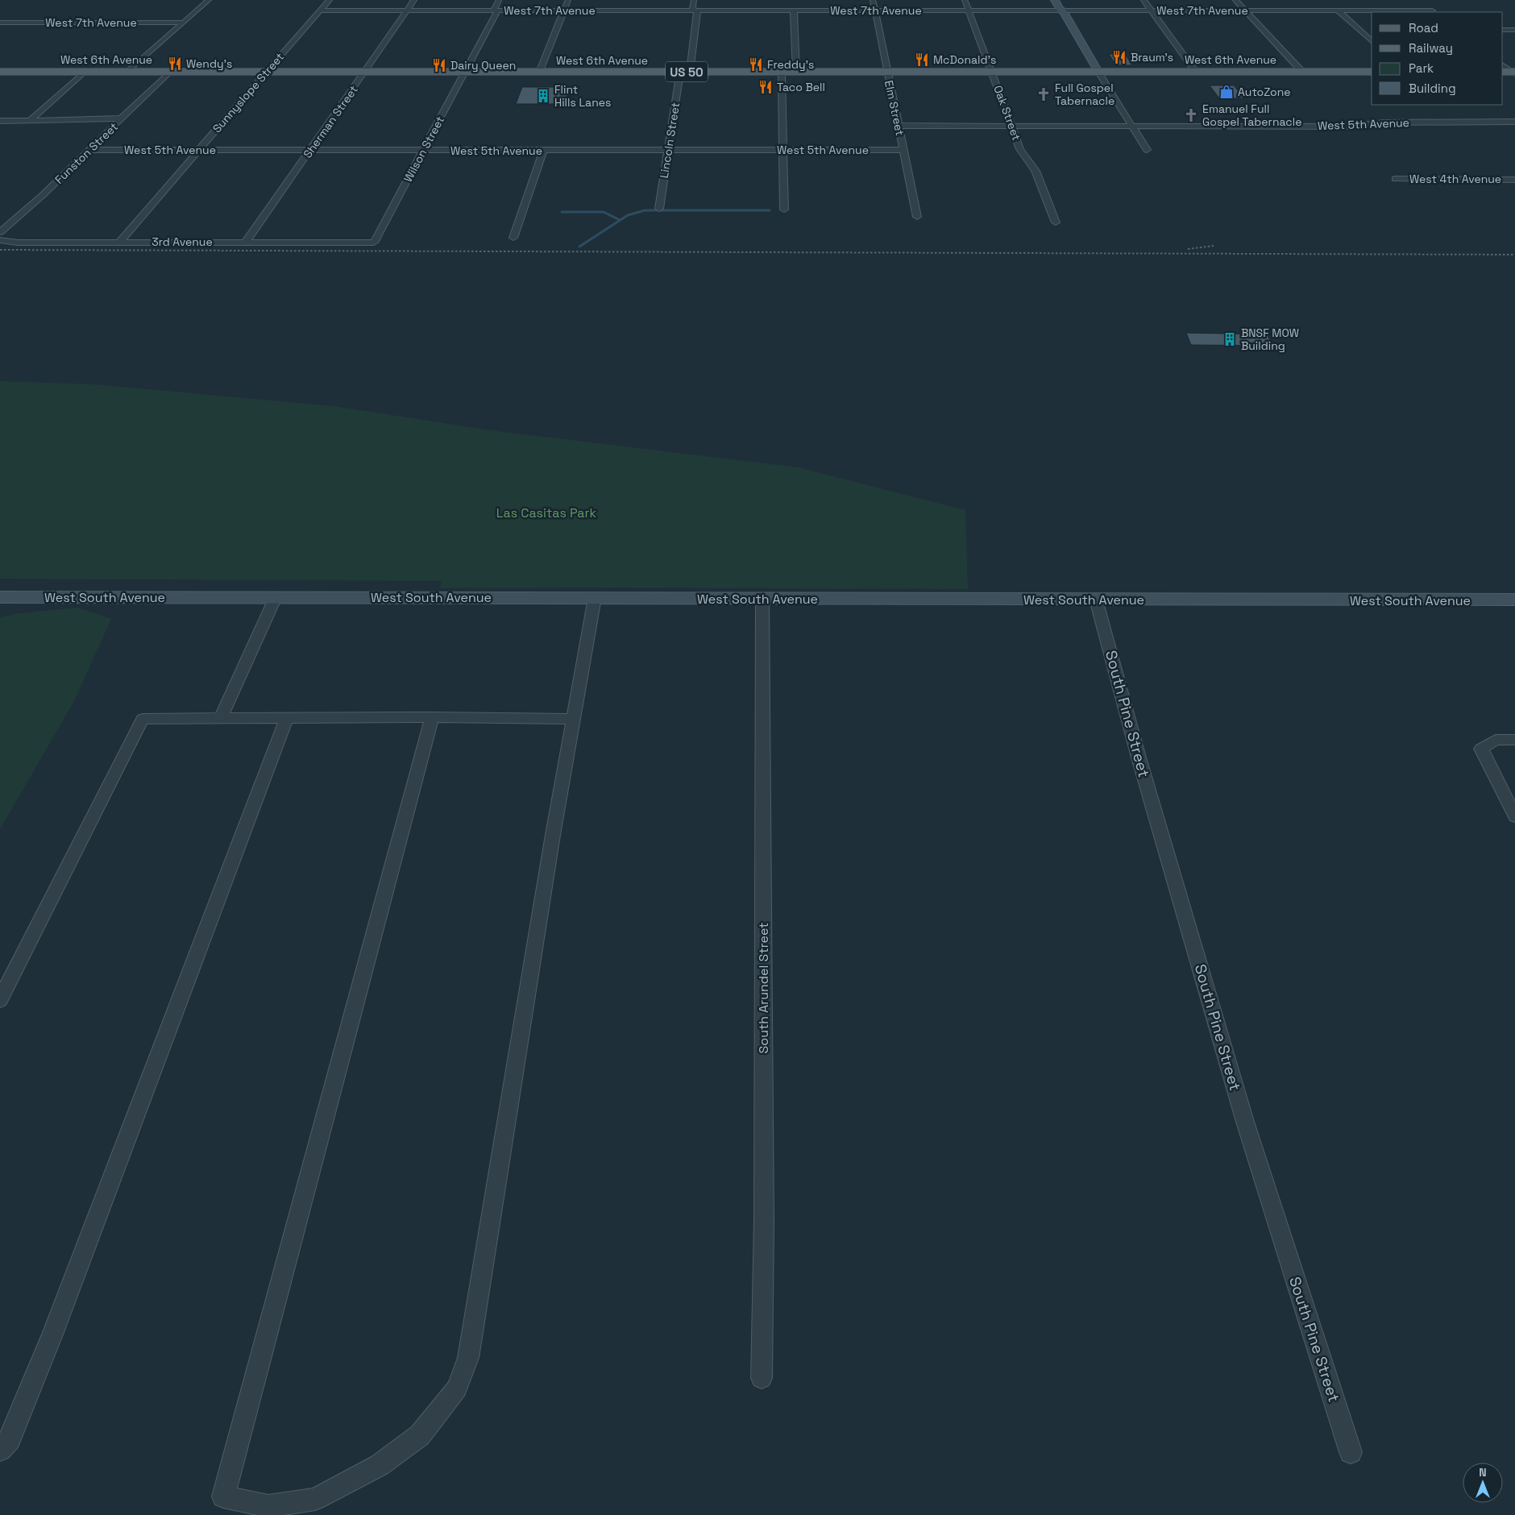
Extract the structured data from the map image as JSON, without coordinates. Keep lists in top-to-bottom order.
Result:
{
  "streets": {
    "main road": ["West 6th Avenue", "US 50", "West South Avenue"],
    "street": [
      "West 7th Avenue",
      "Sunnyslope Street",
      "Elm Street",
      "Oak Street",
      "Sherman Street",
      "West 5th Avenue",
      "Lincoln Street",
      "Wilson Street",
      "Funston Street",
      "West 4th Avenue",
      "3rd Avenue",
      "South Pine Street",
      "South Arundel Street"
    ]
  },
  "crossings": [
    ["West 7th Avenue", "Sunnyslope Street"],
    ["West 7th Avenue", "Elm Street"],
    ["West 7th Avenue", "Oak Street"],
    ["West 7th Avenue", "Sherman Street"],
    ["West 7th Avenue", "Lincoln Street"],
    ["West 7th Avenue", "Wilson Street"],
    ["West 6th Avenue", "Sunnyslope Street"],
    ["West 6th Avenue", "Elm Street"],
    ["West 6th Avenue", "Oak Street"],
    ["West 6th Avenue", "Sherman Street"],
    ["West 6th Avenue", "Lincoln Street"],
    ["West 6th Avenue", "Wilson Street"],
    ["West 6th Avenue", "Funston Street"],
    ["Sunnyslope Street", "West 5th Avenue"],
    ["Sunnyslope Street", "3rd Avenue"],
    ["Elm Street", "West 5th Avenue"],
    ["Oak Street", "West 5th Avenue"],
    ["Sherman Street", "West 5th Avenue"],
    ["Sherman Street", "3rd Avenue"],
    ["West 5th Avenue", "Lincoln Street"],
    ["West 5th Avenue", "Wilson Street"],
    ["West 5th Avenue", "Funston Street"],
    ["Wilson Street", "3rd Avenue"],
    ["West South Avenue", "South Pine Street"],
    ["West South Avenue", "South Arundel Street"]
  ],
  "parks": ["Las Casitas Park"],
  "places": {
    "restaurant": [
      "Braum's",
      "McDonald's",
      "Wendy's",
      "Freddy's",
      "Dairy Queen",
      "Taco Bell"
    ],
    "shop": ["AutoZone"],
    "church": ["Full Gospel Tabernacle", "Emanuel Full Gospel Tabernacle"],
    "building": ["Flint Hills Lanes", "BNSF MOW Building"]
  },
  "legend": [
    "Road",
    "Railway",
    "Park",
    "Building"
  ],
  "north": "top"
}
